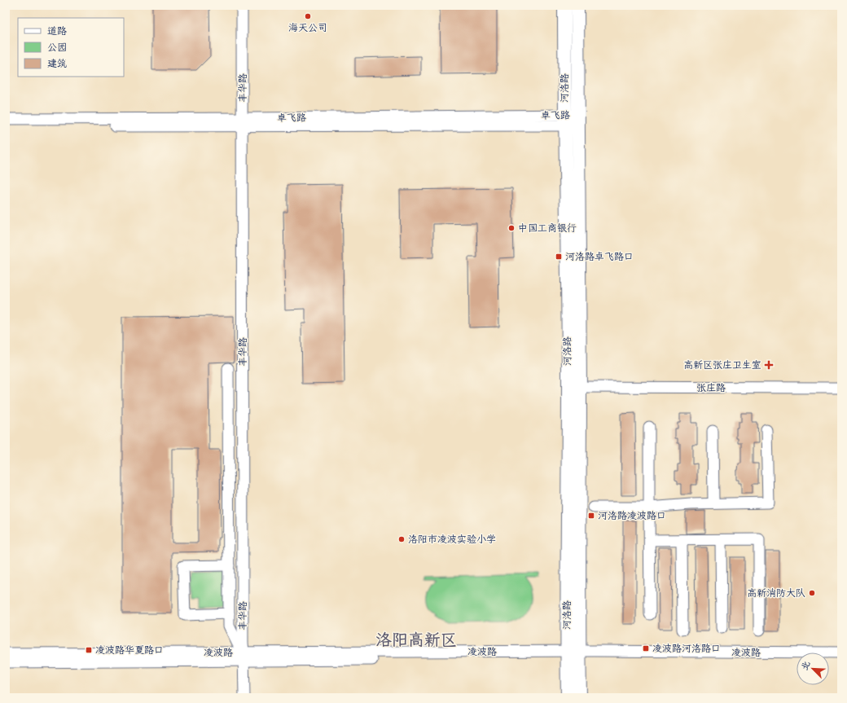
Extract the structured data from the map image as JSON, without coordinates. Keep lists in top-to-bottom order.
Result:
{
  "streets": {
    "main road": ["河洛路"],
    "street": [
      "丰华路",
      "卓飞路",
      "张庄路",
      "凌波路"
    ]
  },
  "crossings": [
    ["丰华路", "卓飞路"],
    ["丰华路", "凌波路"],
    ["河洛路", "卓飞路"],
    ["河洛路", "张庄路"],
    ["河洛路", "凌波路"]
  ],
  "districts": ["洛阳高新区"],
  "places": {
    "other": [
      "海天公司",
      "中国工商银行",
      "洛阳市凌波实验小学",
      "高新消防大队"
    ],
    "transit": [
      "河洛路卓飞路口",
      "河洛路凌波路口",
      "凌波路河洛路口",
      "凌波路华夏路口"
    ],
    "health": ["高新区张庄卫生室"]
  },
  "legend": ["道路", "公园", "建筑"],
  "north": "top left"
}
